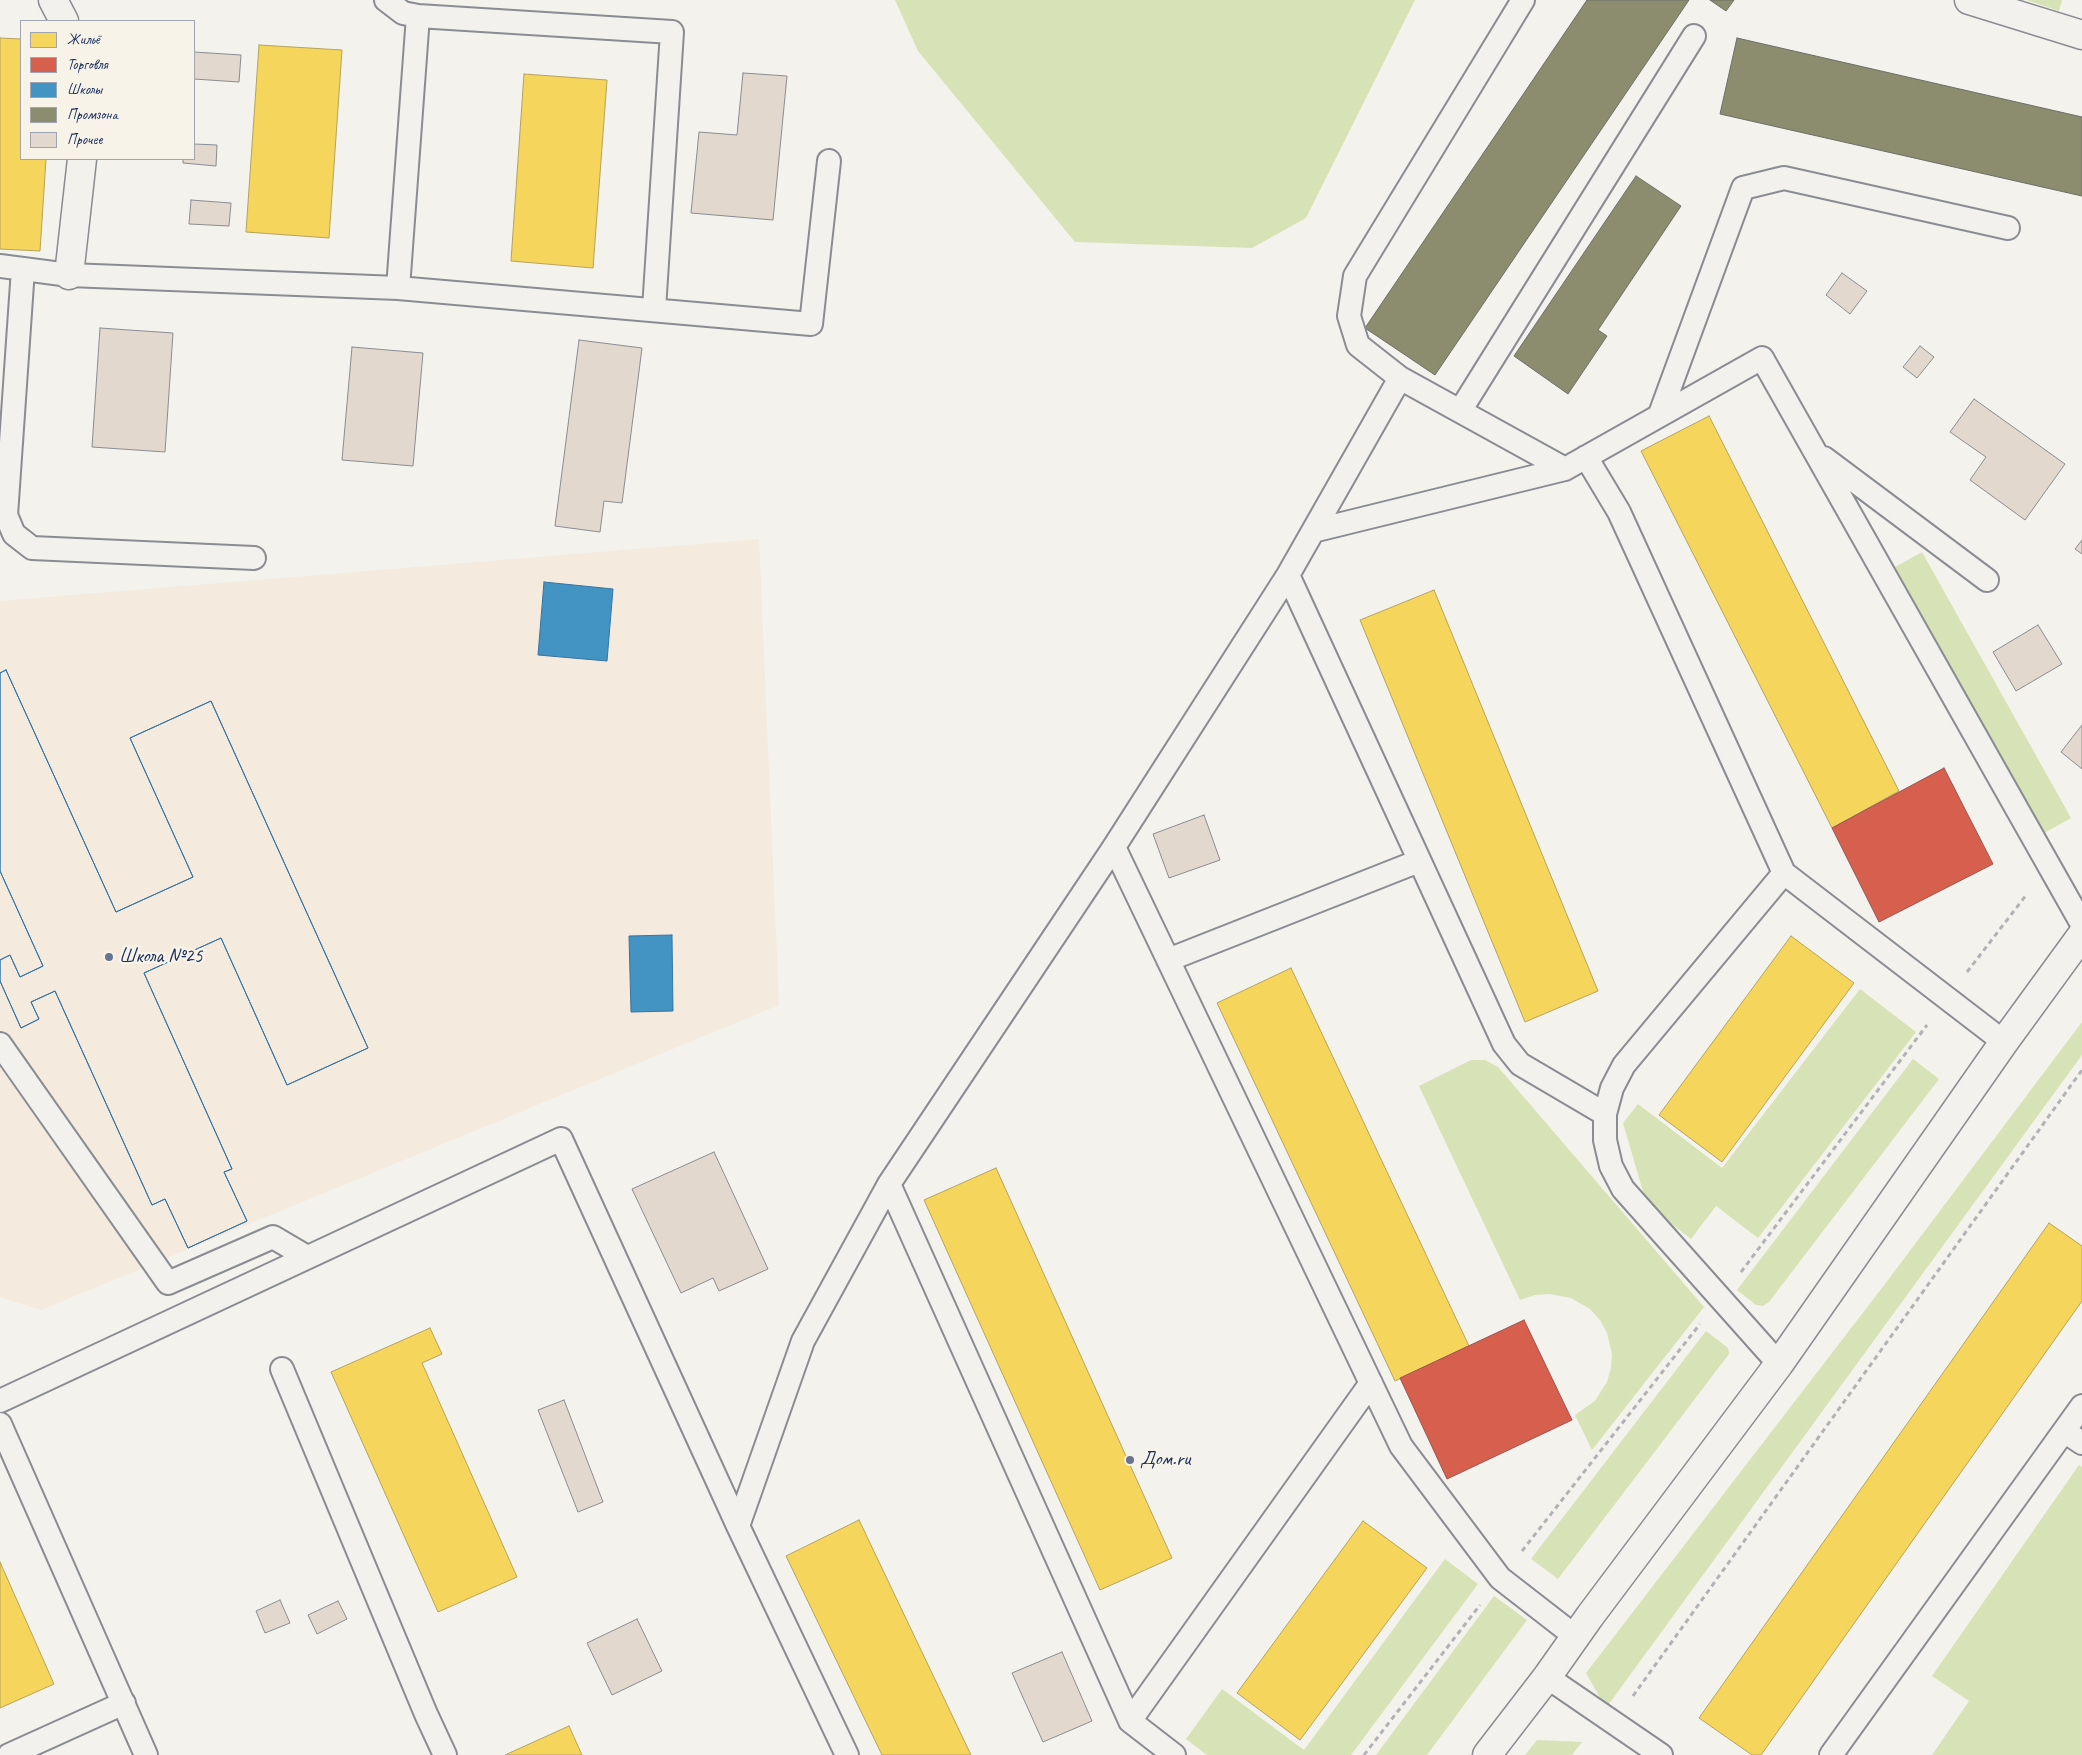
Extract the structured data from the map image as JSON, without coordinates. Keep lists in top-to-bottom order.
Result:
{
  "places": ["Школа №25", "Дом.ru"],
  "legend": [
    "Жильё",
    "Торговля",
    "Школы",
    "Промзона",
    "Прочее"
  ]
}
